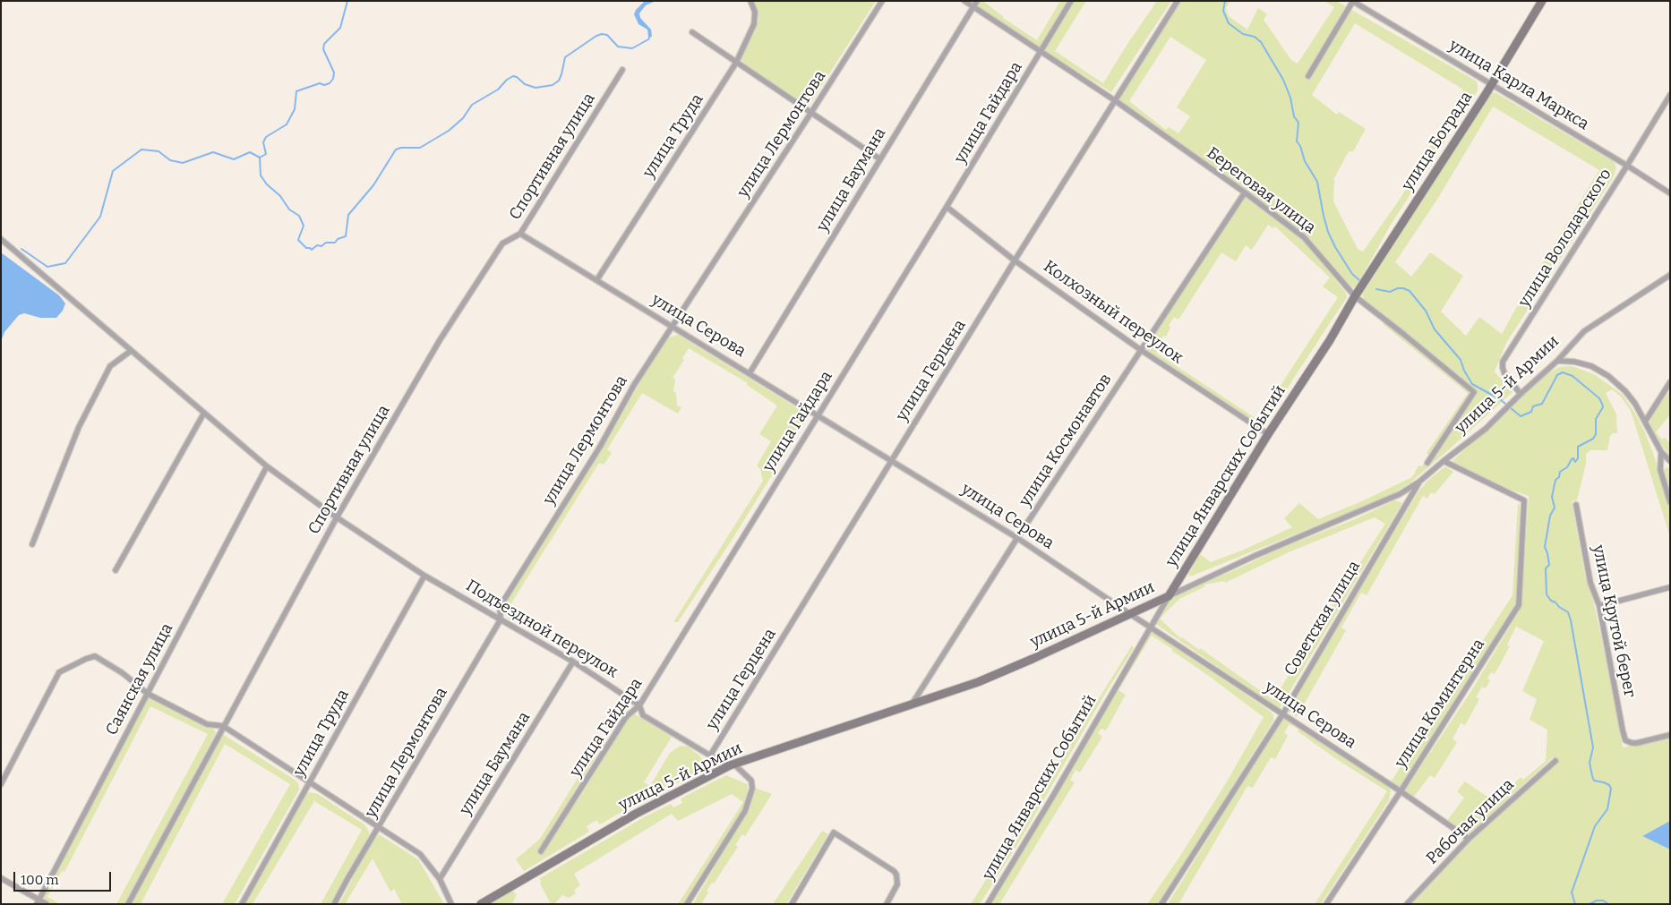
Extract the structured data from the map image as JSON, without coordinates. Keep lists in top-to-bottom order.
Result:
{
  "streets": {
    "street": [
      "улица Карла Маркса",
      "улица Гайдара",
      "улица Лермонтова",
      "улица Труда",
      "улица Бограда",
      "Спортивная улица",
      "улица Баумана",
      "Береговая улица",
      "улица Володарского",
      "Колхозный переулок",
      "улица Серова",
      "улица Герцена",
      "улица 5-й Армии",
      "улица Космонавтов",
      "улица Январских Событий",
      "Советская улица",
      "улица Крутой берег",
      "Подъездной переулок",
      "Саянская улица",
      "улица Коминтерна",
      "Рабочая улица"
    ]
  },
  "crossings": [
    ["улица Карла Маркса", "улица Бограда"],
    ["улица Карла Маркса", "улица Володарского"],
    ["улица Гайдара", "Береговая улица"],
    ["улица Гайдара", "Колхозный переулок"],
    ["улица Гайдара", "улица Серова"],
    ["улица Гайдара", "Подъездной переулок"],
    ["улица Лермонтова", "улица Серова"],
    ["улица Лермонтова", "Подъездной переулок"],
    ["улица Труда", "улица Серова"],
    ["улица Труда", "Подъездной переулок"],
    ["улица Бограда", "Береговая улица"],
    ["улица Бограда", "улица Январских Событий"],
    ["Спортивная улица", "улица Серова"],
    ["Спортивная улица", "Подъездной переулок"],
    ["улица Баумана", "Береговая улица"],
    ["улица Баумана", "улица Серова"],
    ["улица Баумана", "Подъездной переулок"],
    ["Береговая улица", "улица Герцена"],
    ["Береговая улица", "улица Космонавтов"],
    ["Береговая улица", "улица Январских Событий"],
    ["улица Володарского", "улица 5-й Армии"],
    ["Колхозный переулок", "улица Герцена"],
    ["Колхозный переулок", "улица Космонавтов"],
    ["Колхозный переулок", "улица Январских Событий"],
    ["улица Серова", "улица Герцена"],
    ["улица Серова", "улица 5-й Армии"],
    ["улица Серова", "улица Космонавтов"],
    ["улица Серова", "улица Январских Событий"],
    ["улица Серова", "Советская улица"],
    ["улица Серова", "улица Коминтерна"],
    ["улица Серова", "Рабочая улица"],
    ["улица Герцена", "Подъездной переулок"],
    ["улица 5-й Армии", "улица Космонавтов"],
    ["улица 5-й Армии", "улица Январских Событий"],
    ["улица 5-й Армии", "Советская улица"],
    ["улица 5-й Армии", "Подъездной переулок"],
    ["улица 5-й Армии", "улица Коминтерна"],
    ["Подъездной переулок", "Саянская улица"]
  ],
  "scale_bar": "100 m"
}
